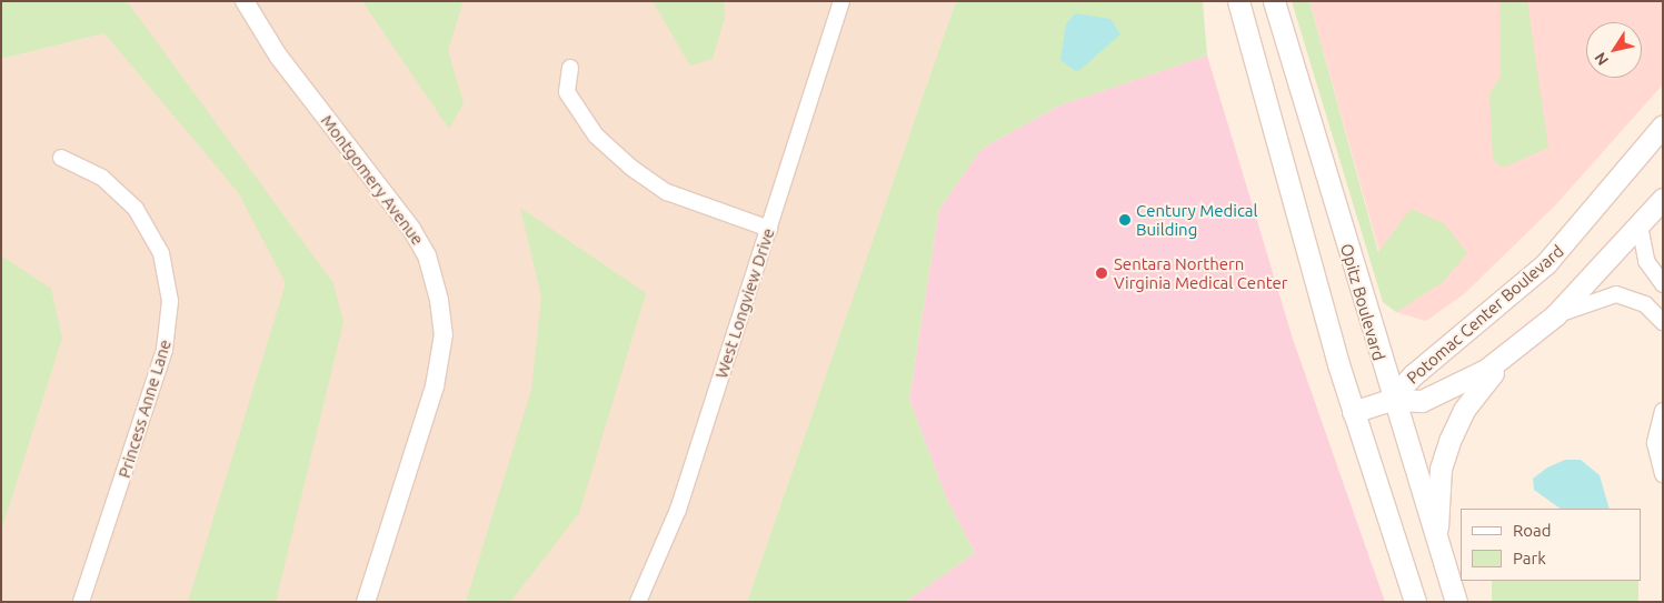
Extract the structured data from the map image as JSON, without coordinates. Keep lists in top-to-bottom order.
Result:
{
  "streets": {
    "main road": ["Opitz Boulevard", "Potomac Center Boulevard"],
    "street": ["Montgomery Avenue", "West Longview Drive", "Princess Anne Lane"]
  },
  "crossings": [
    ["Opitz Boulevard", "Potomac Center Boulevard"]
  ],
  "places": ["Century Medical Building", "Sentara Northern Virginia Medical Center"],
  "legend": ["Road", "Park"],
  "north": "bottom left"
}
